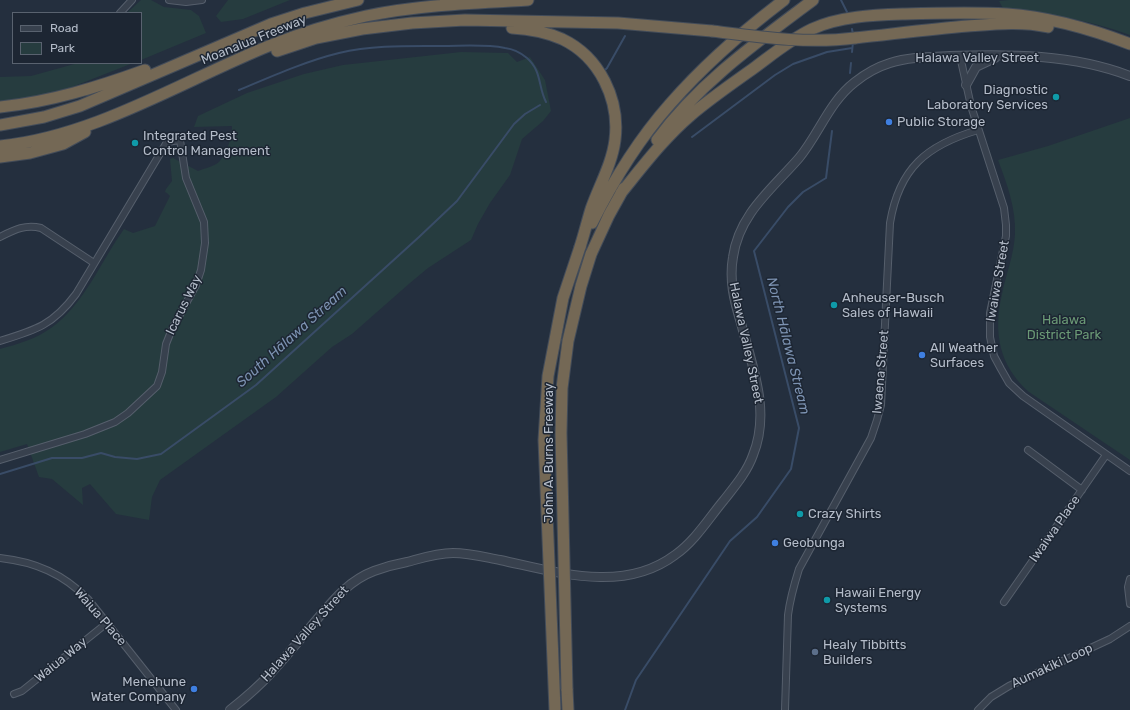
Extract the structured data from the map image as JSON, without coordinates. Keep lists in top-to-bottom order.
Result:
{
  "streets": {
    "highway": ["Moanalua Freeway", "John A. Burns Freeway"],
    "street": [
      "Halawa Valley Street",
      "Iwaiwa Street",
      "Icarus Way",
      "Iwaena Street",
      "Iwaiwa Place",
      "Waiua Place",
      "Waiua Way",
      "Aumakiki Loop"
    ]
  },
  "crossings": [
    ["Halawa Valley Street", "Iwaiwa Street"],
    ["Iwaiwa Street", "Iwaena Street"],
    ["Iwaiwa Street", "Iwaiwa Place"],
    ["Waiua Place", "Waiua Way"]
  ],
  "water": ["South Hālawa Stream", "North Hālawa Stream"],
  "parks": ["Halawa District Park"],
  "places": [
    "Diagnostic Laboratory Services",
    "Public Storage",
    "Integrated Pest Control Management",
    "Anheuser-Busch Sales of Hawaii",
    "All Weather Surfaces",
    "Crazy Shirts",
    "Geobunga",
    "Hawaii Energy Systems",
    "Healy Tibbitts Builders",
    "Menehune Water Company"
  ],
  "legend": ["Road", "Park"]
}
